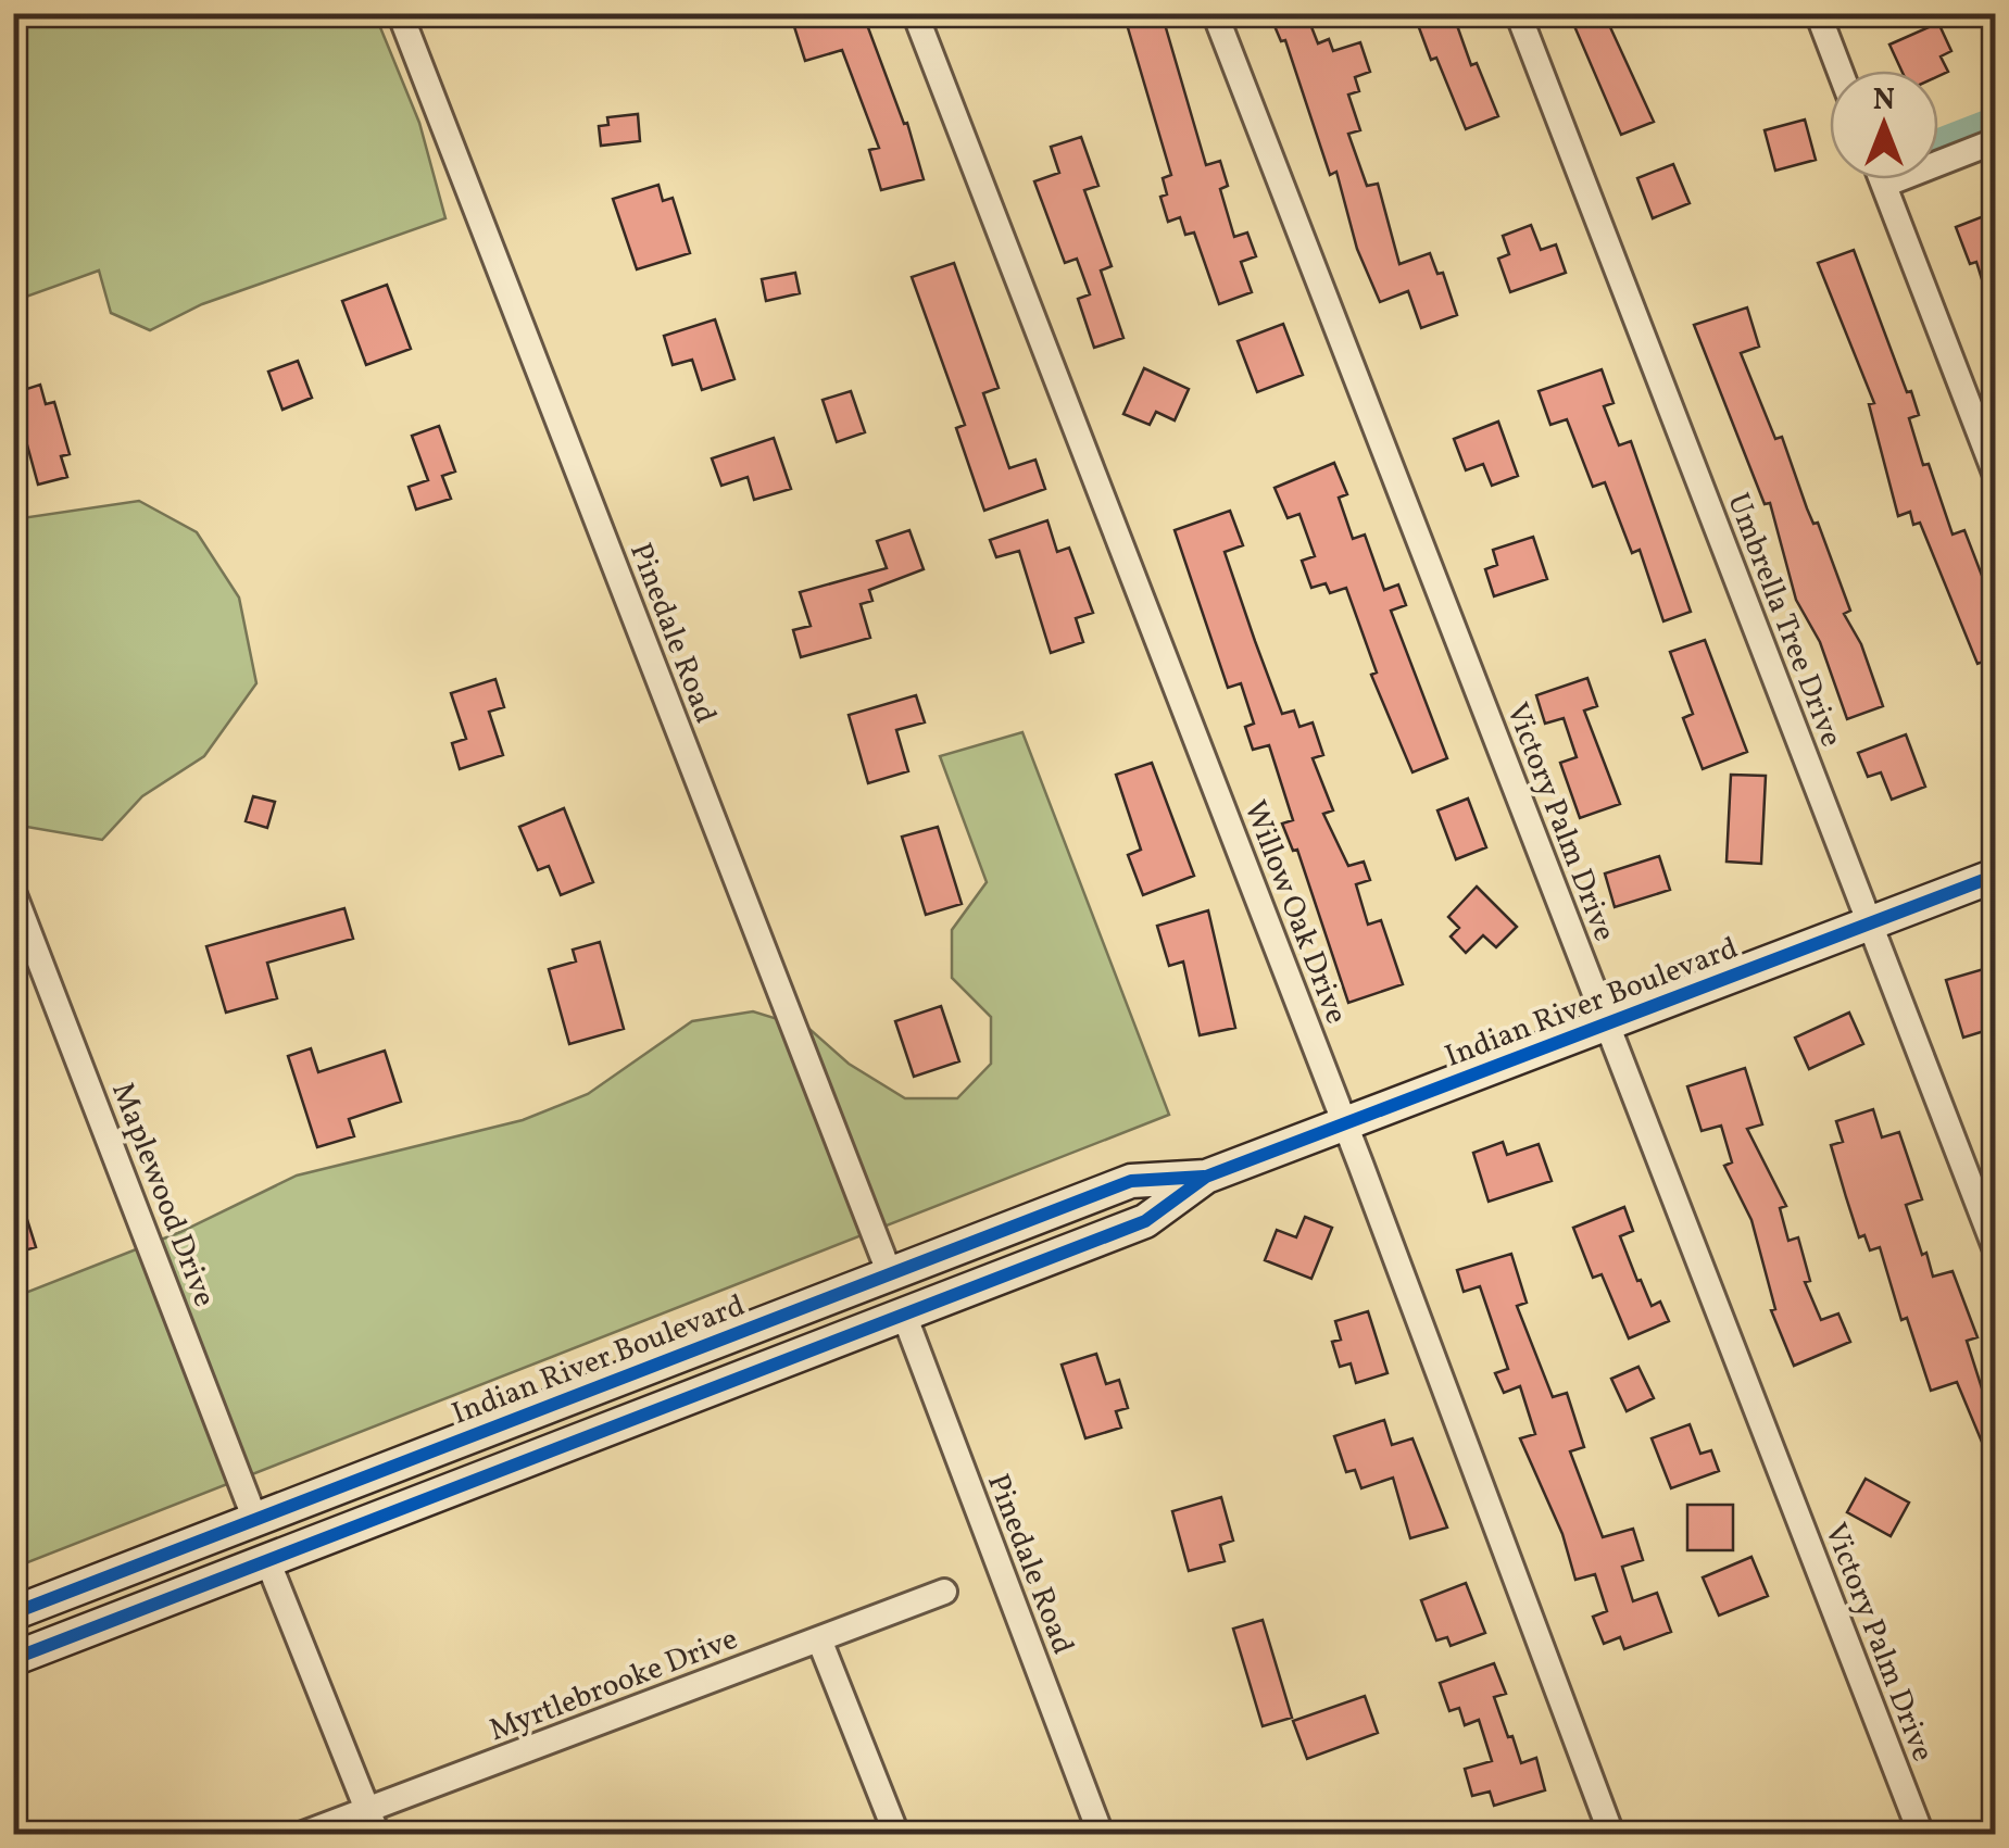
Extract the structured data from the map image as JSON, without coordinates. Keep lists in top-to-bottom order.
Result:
{
  "streets": {
    "main road": ["Indian River Boulevard"],
    "street": [
      "Umbrella Tree Drive",
      "Pinedale Road",
      "Victory Palm Drive",
      "Willow Oak Drive",
      "Maplewood Drive",
      "Myrtlebrooke Drive"
    ]
  },
  "crossings": [
    ["Umbrella Tree Drive", "Indian River Boulevard"],
    ["Pinedale Road", "Indian River Boulevard"],
    ["Victory Palm Drive", "Indian River Boulevard"],
    ["Willow Oak Drive", "Indian River Boulevard"],
    ["Indian River Boulevard", "Maplewood Drive"]
  ],
  "north": "top"
}
